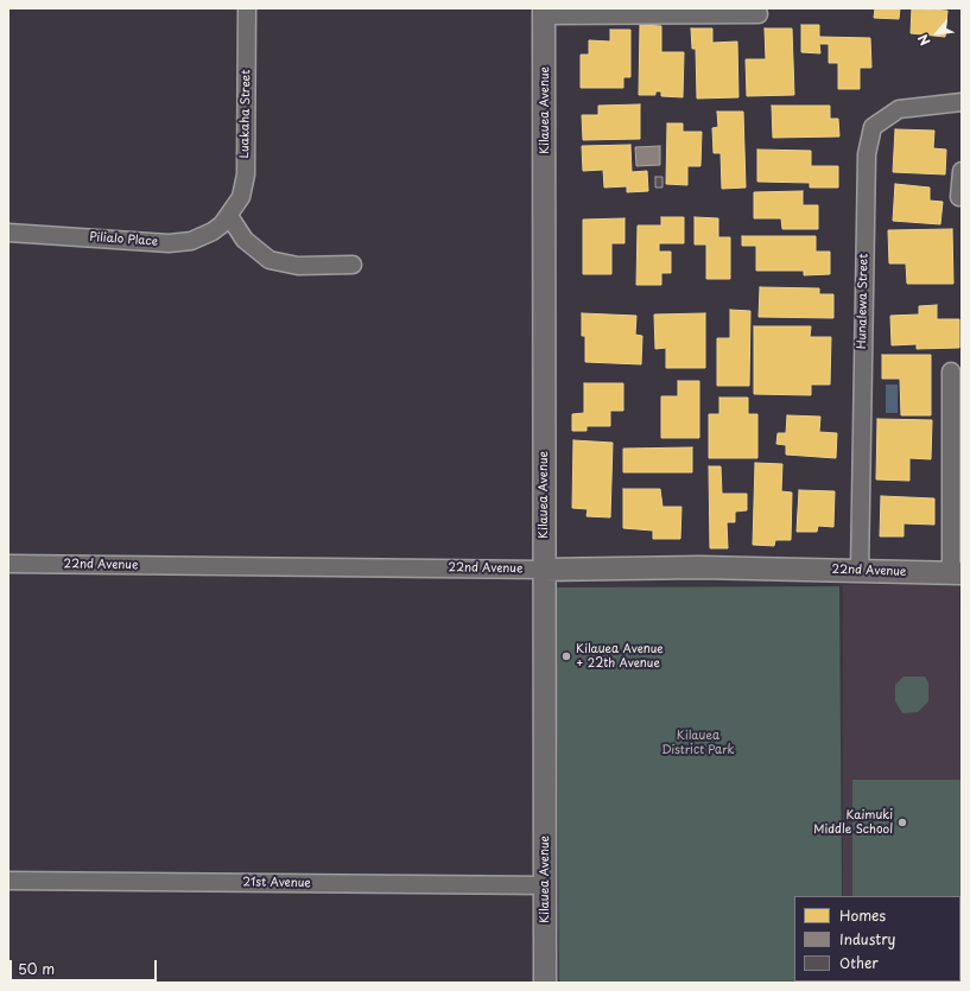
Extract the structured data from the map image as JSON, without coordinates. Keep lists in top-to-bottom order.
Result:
{
  "streets": {
    "street": [
      "Kilauea Avenue",
      "Luakaha Street",
      "Pilialo Place",
      "Hunalewa Street",
      "22nd Avenue",
      "21st Avenue"
    ]
  },
  "crossings": [
    ["Kilauea Avenue", "22nd Avenue"],
    ["Kilauea Avenue", "21st Avenue"],
    ["Luakaha Street", "Pilialo Place"],
    ["Hunalewa Street", "22nd Avenue"]
  ],
  "parks": ["Kilauea District Park"],
  "places": ["Kilauea Avenue + 22th Avenue", "Kaimuki Middle School"],
  "legend": ["Homes", "Industry", "Other"],
  "scale_bar": "50 m",
  "north": "bottom left"
}
